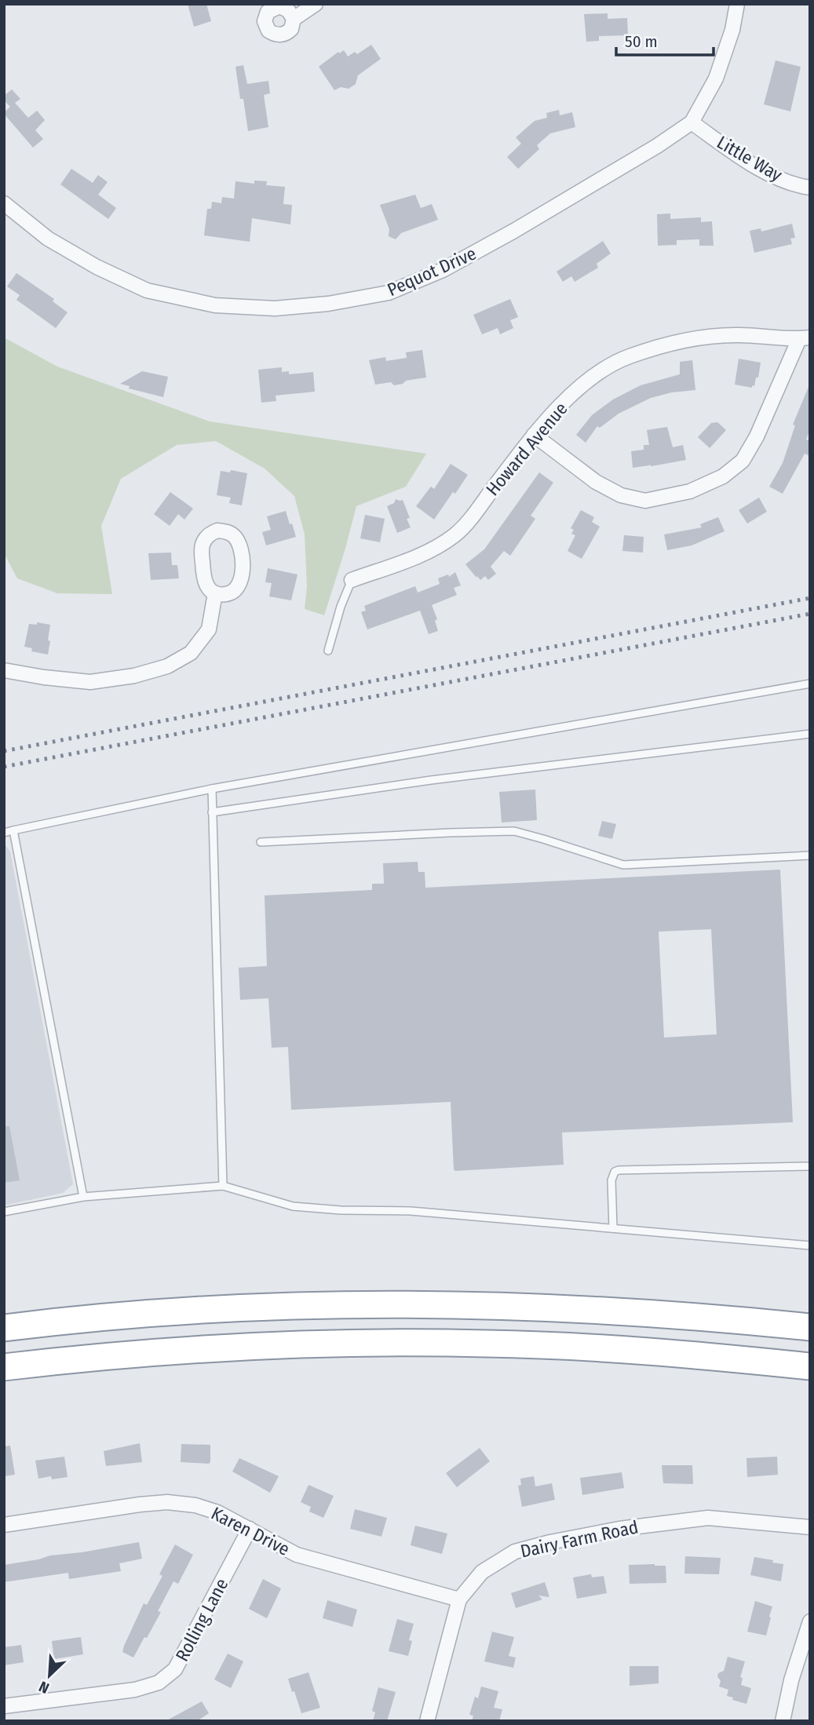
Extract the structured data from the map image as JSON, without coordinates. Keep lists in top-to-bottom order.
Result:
{
  "streets": {
    "street": [
      "Little Way",
      "Pequot Drive",
      "Howard Avenue",
      "Karen Drive",
      "Dairy Farm Road",
      "Rolling Lane"
    ]
  },
  "crossings": [
    ["Little Way", "Pequot Drive"],
    ["Karen Drive", "Dairy Farm Road"],
    ["Karen Drive", "Rolling Lane"]
  ],
  "scale_bar": "50 m",
  "north": "bottom left"
}
